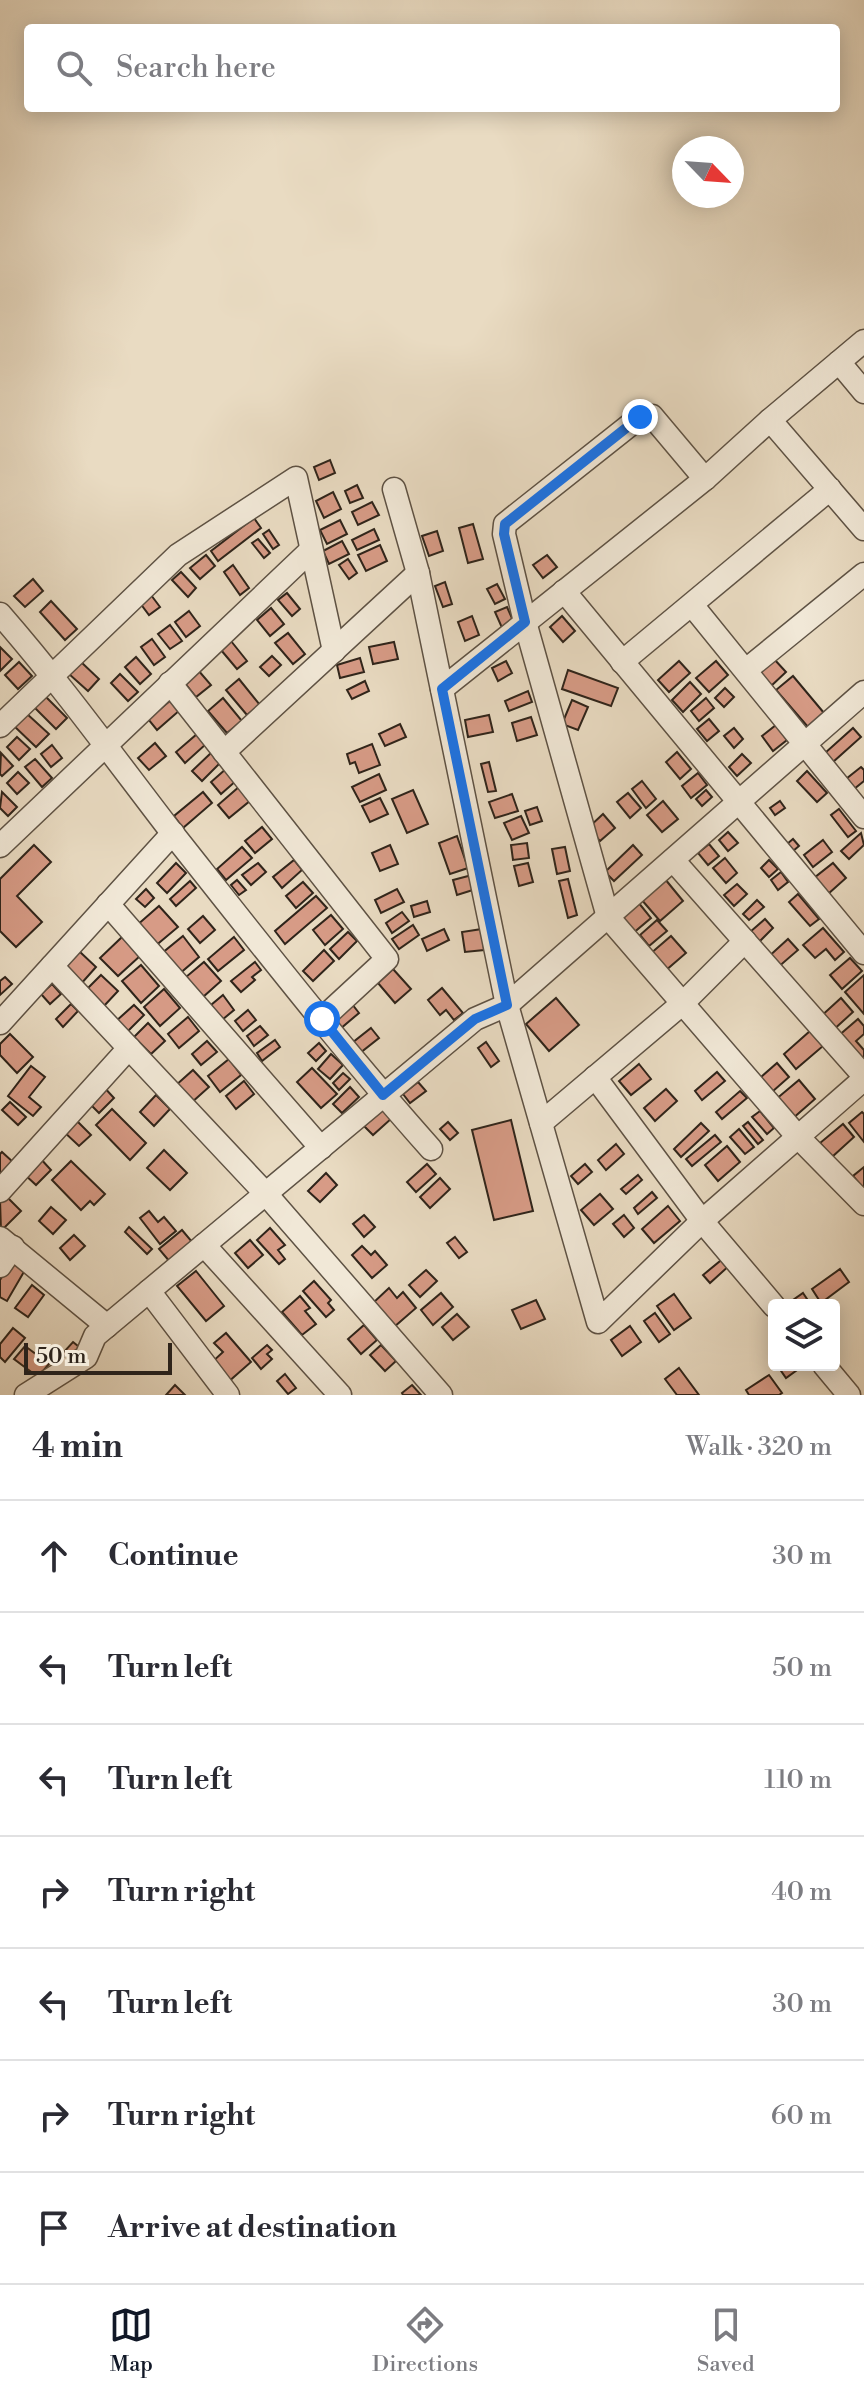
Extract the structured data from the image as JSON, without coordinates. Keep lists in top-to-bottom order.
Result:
{
  "scale_bar": "50 m",
  "north": "bottom right",
  "page": {
    "search": "Search here",
    "scale": "50 m",
    "heading": ["4 min", "Walk · 320 m"],
    "list": [
      ["Continue", "30 m"],
      ["Turn left", "50 m"],
      ["Turn left", "110 m"],
      ["Turn right", "40 m"],
      ["Turn left", "30 m"],
      ["Turn right", "60 m"],
      "Arrive at destination"
    ],
    "nav": ["Map", "Directions", "Saved"]
  }
}
